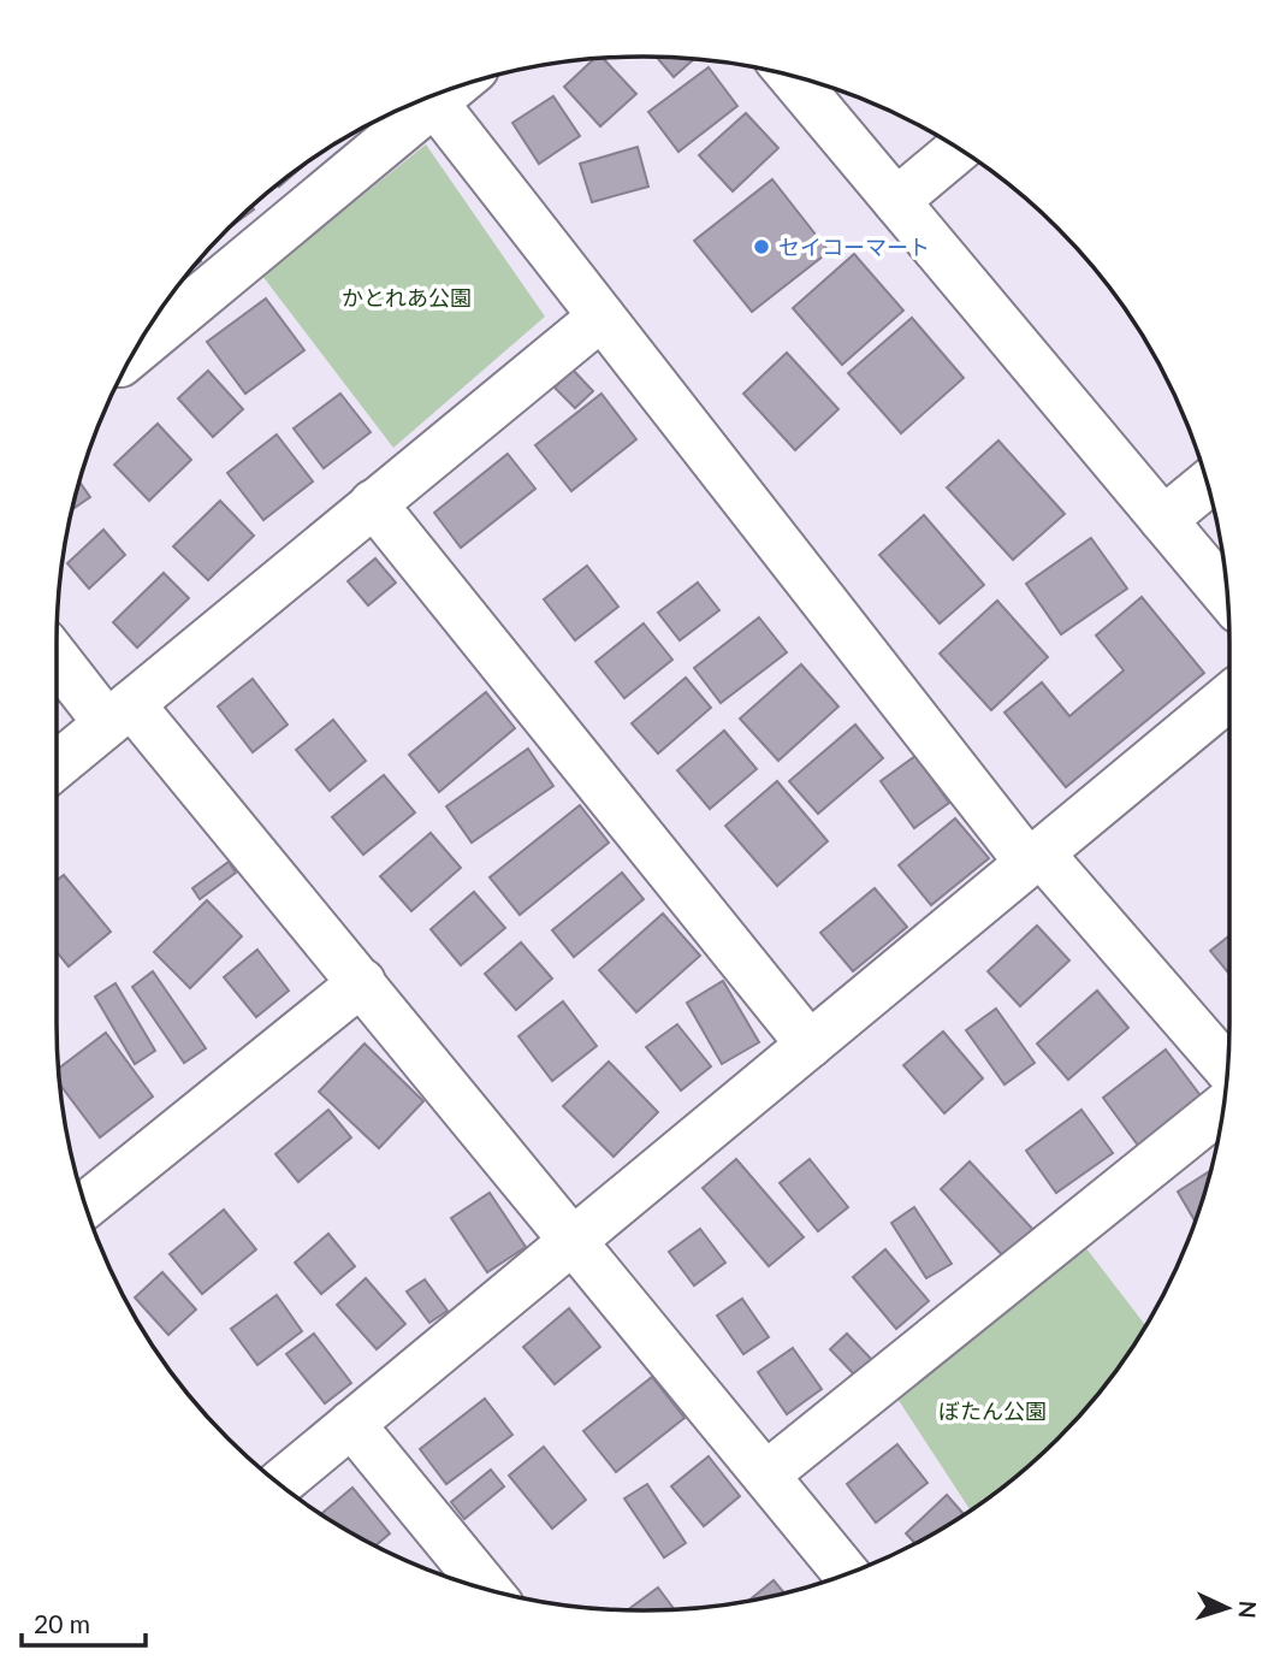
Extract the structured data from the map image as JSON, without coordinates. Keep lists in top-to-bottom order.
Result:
{
  "parks": ["かとれあ公園", "ぼたん公園"],
  "places": ["セイコーマート"],
  "scale_bar": "20 m",
  "north": "right"
}
